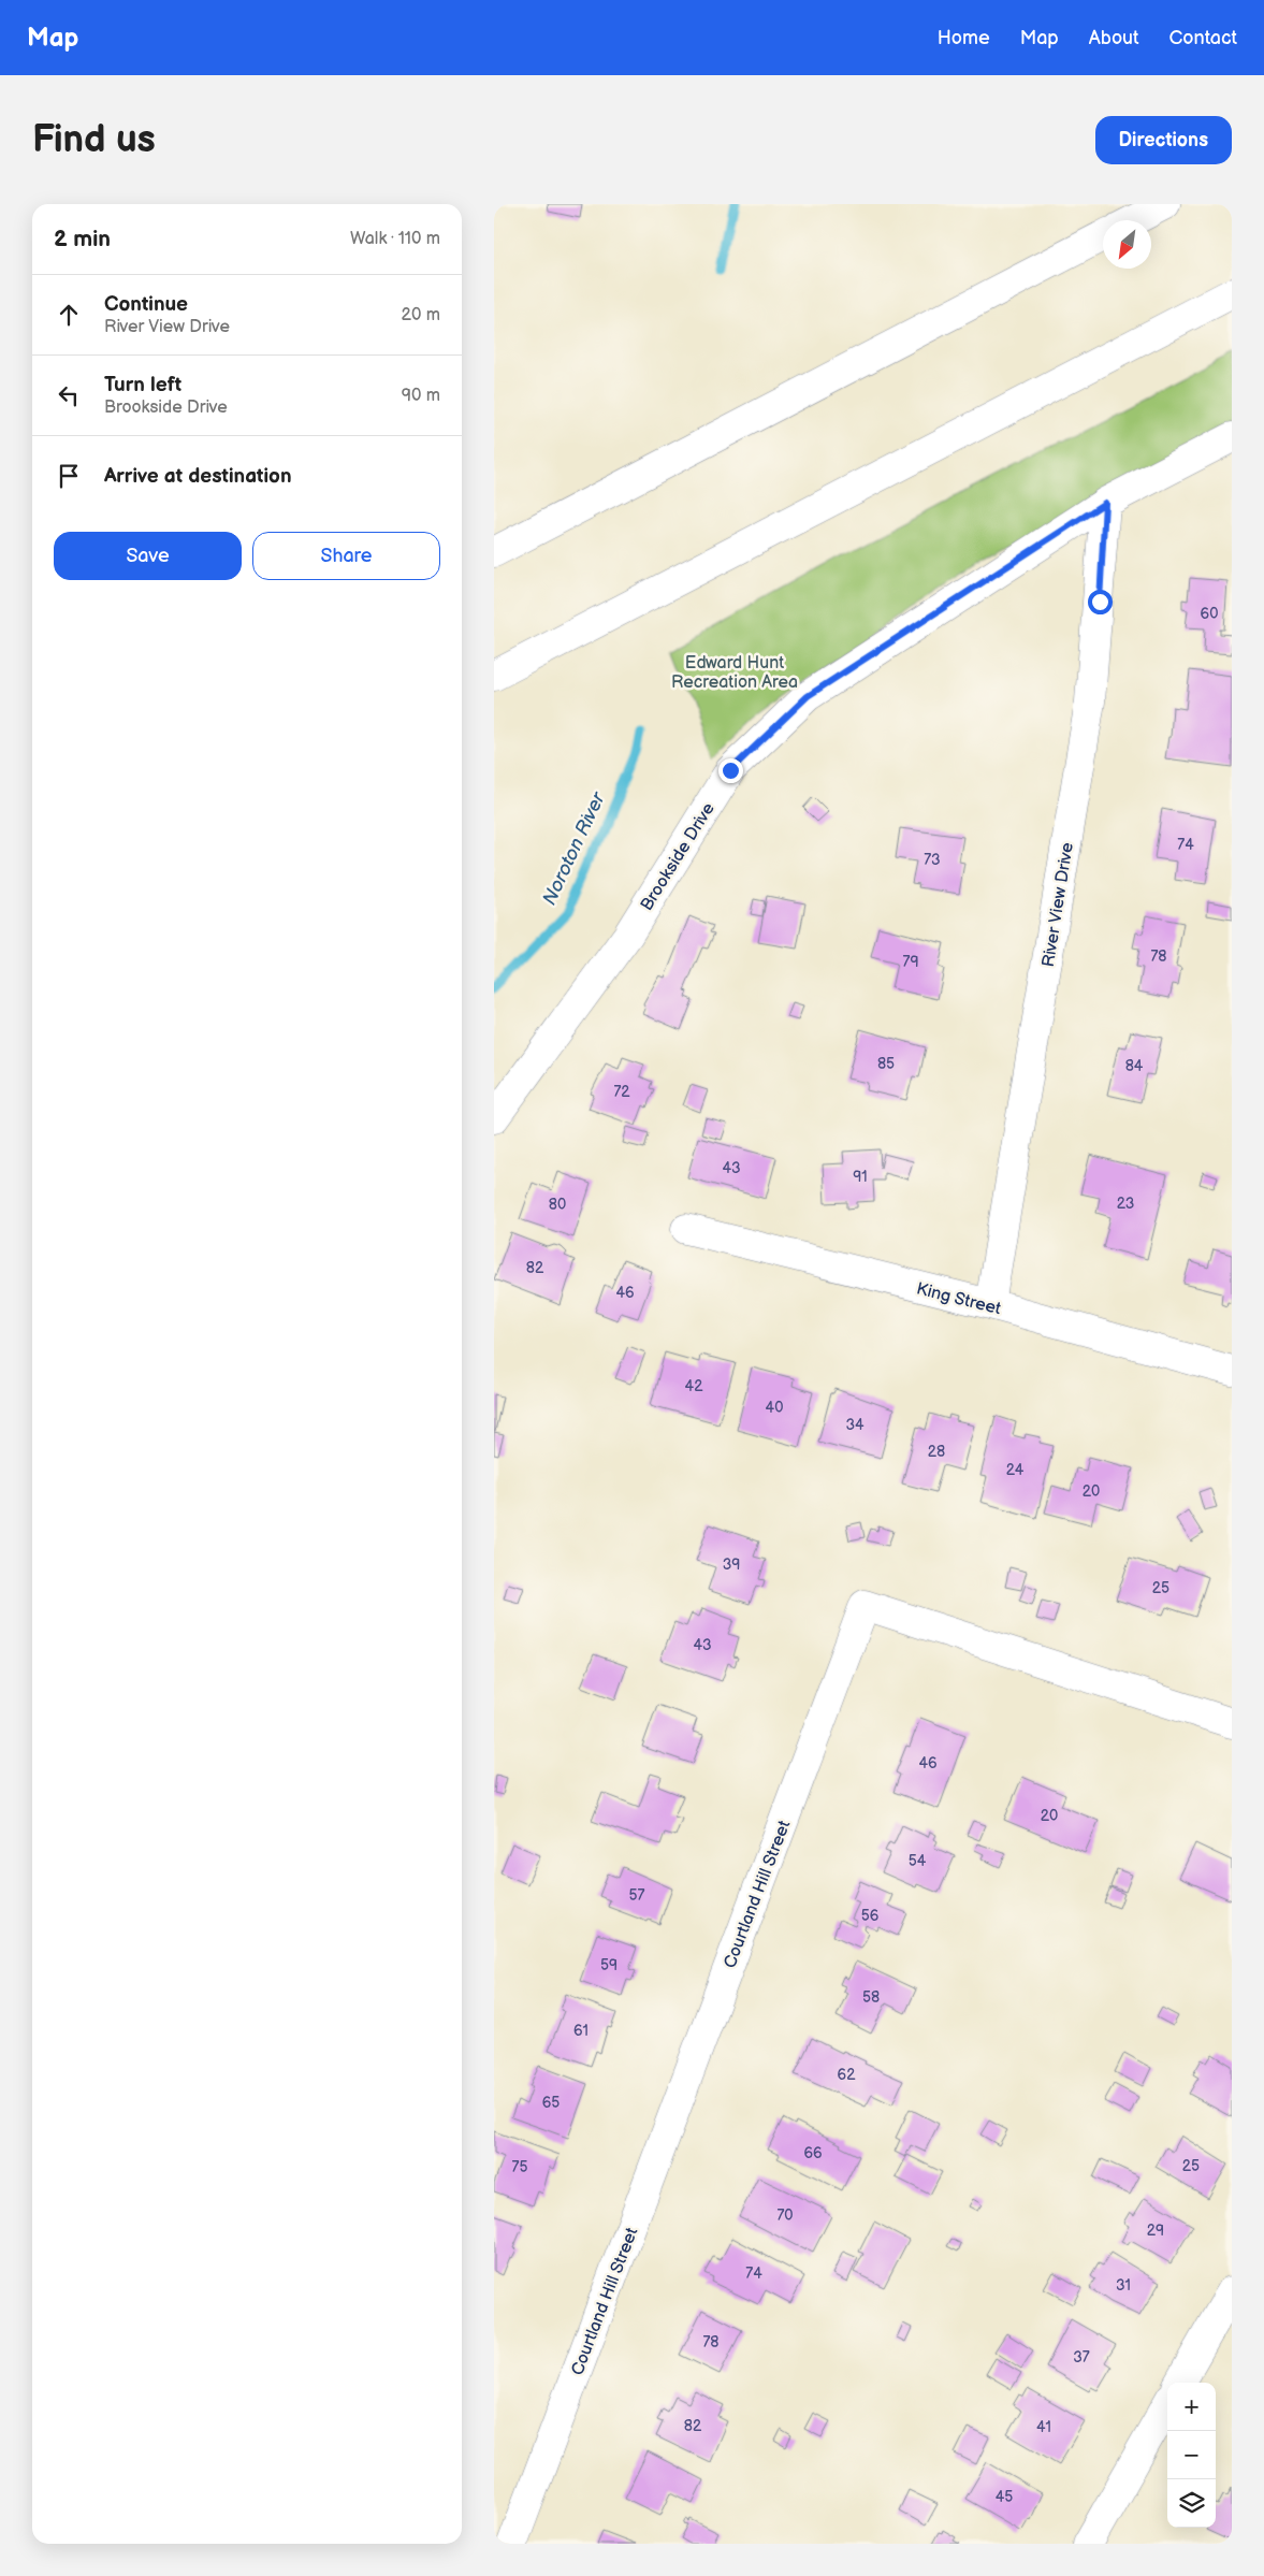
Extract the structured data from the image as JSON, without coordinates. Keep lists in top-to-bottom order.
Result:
{
  "streets": {
    "main road": [
      "Brookside Drive",
      "River View Drive",
      "King Street",
      "Courtland Hill Street"
    ]
  },
  "crossings": [
    ["Brookside Drive", "River View Drive"],
    ["River View Drive", "King Street"]
  ],
  "water": ["Noroton River"],
  "parks": ["Edward Hunt Recreation Area"],
  "house_numbers": [
    "60",
    "74",
    "73",
    "78",
    "79",
    "85",
    "84",
    "72",
    "43",
    "91",
    "23",
    "80",
    "82",
    "46",
    "42",
    "40",
    "34",
    "28",
    "24",
    "20",
    "39",
    "25",
    "43",
    "46",
    "20",
    "54",
    "57",
    "56",
    "59",
    "58",
    "61",
    "62",
    "65",
    "66",
    "25",
    "75",
    "70",
    "29",
    "74",
    "31",
    "78",
    "37",
    "82",
    "41",
    "45"
  ],
  "north": "bottom left",
  "page": {
    "header": "Map",
    "nav": [
      "Home",
      "Map",
      "About",
      "Contact"
    ],
    "buttons": [
      "Directions",
      ["Save", "Share"]
    ],
    "title": "Find us",
    "heading": ["2 min", "Walk · 110 m"],
    "list": [
      ["Continue", "River View Drive", "20 m"],
      ["Turn left", "Brookside Drive", "90 m"],
      "Arrive at destination"
    ],
    "map_buttons": ["+", "−"]
  }
}
